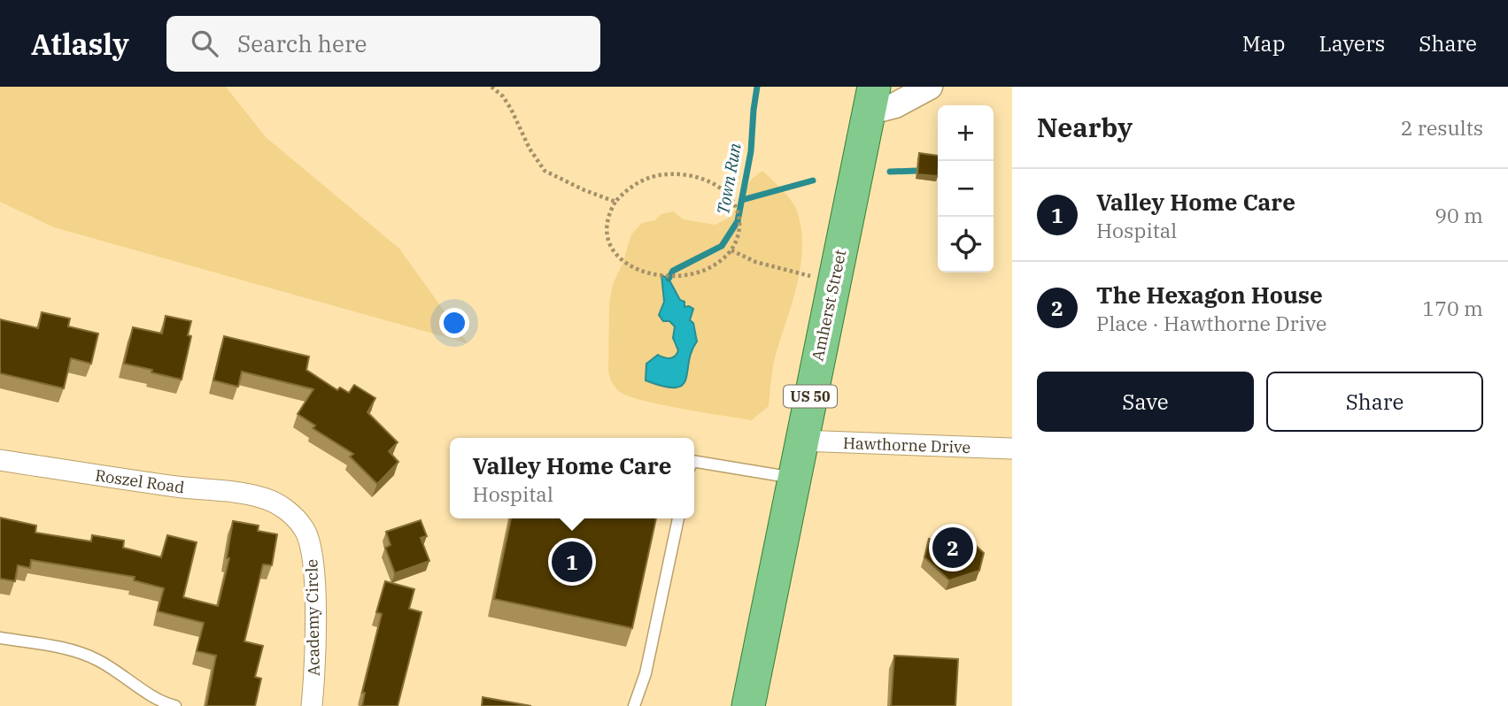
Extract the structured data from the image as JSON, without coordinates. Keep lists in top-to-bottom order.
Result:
{
  "streets": {
    "main road": ["Amherst Street", "US 50"],
    "street": ["Hawthorne Drive", "Roszel Road", "Academy Circle"]
  },
  "crossings": [
    ["Amherst Street", "Hawthorne Drive"],
    ["Roszel Road", "Academy Circle"]
  ],
  "water": ["Town Run"],
  "page": {
    "header": "Atlasly",
    "search": "Search here",
    "nav": ["Map", "Layers", "Share"],
    "heading": ["Nearby", "2 results"],
    "map_buttons": ["+", "−"],
    "list": [
      {
        "mark": "1",
        "name": "Valley Home Care",
        "note": "Hospital",
        "value": "90 m"
      },
      {
        "mark": "2",
        "name": "The Hexagon House",
        "note": "Place · Hawthorne Drive",
        "value": "170 m"
      }
    ],
    "buttons": ["Save", "Share"],
    "popup": ["Valley Home Care", "Hospital"],
    "pins": ["2", "1"]
  }
}
